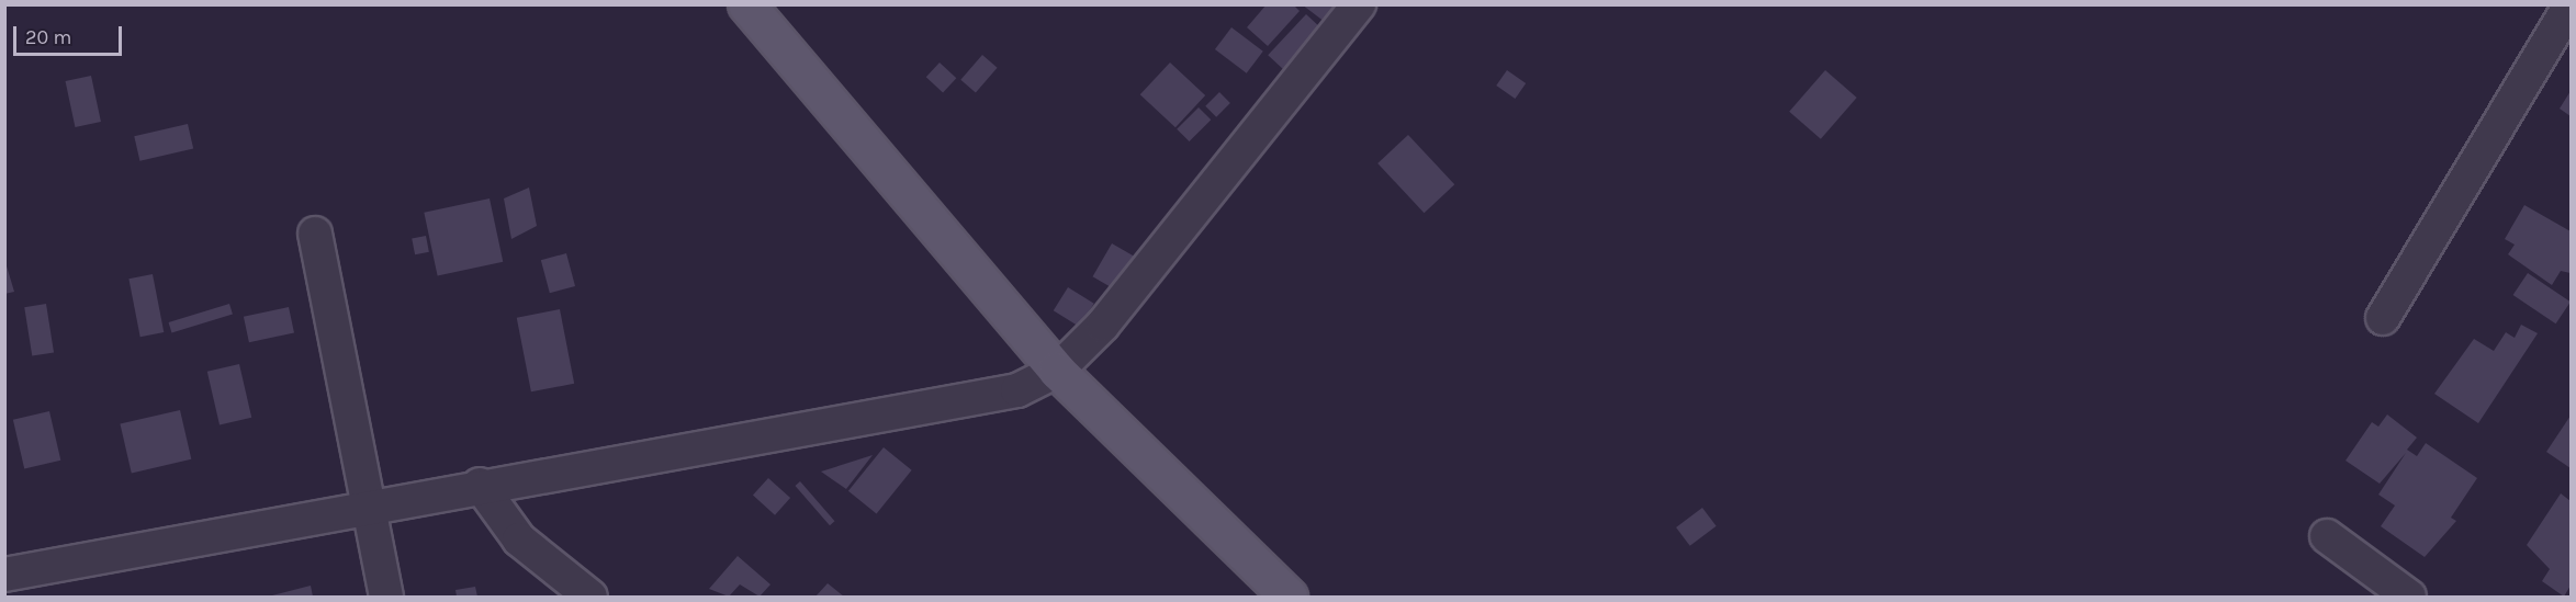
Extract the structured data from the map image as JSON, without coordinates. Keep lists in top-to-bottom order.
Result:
{
  "scale_bar": "20 m"
}
